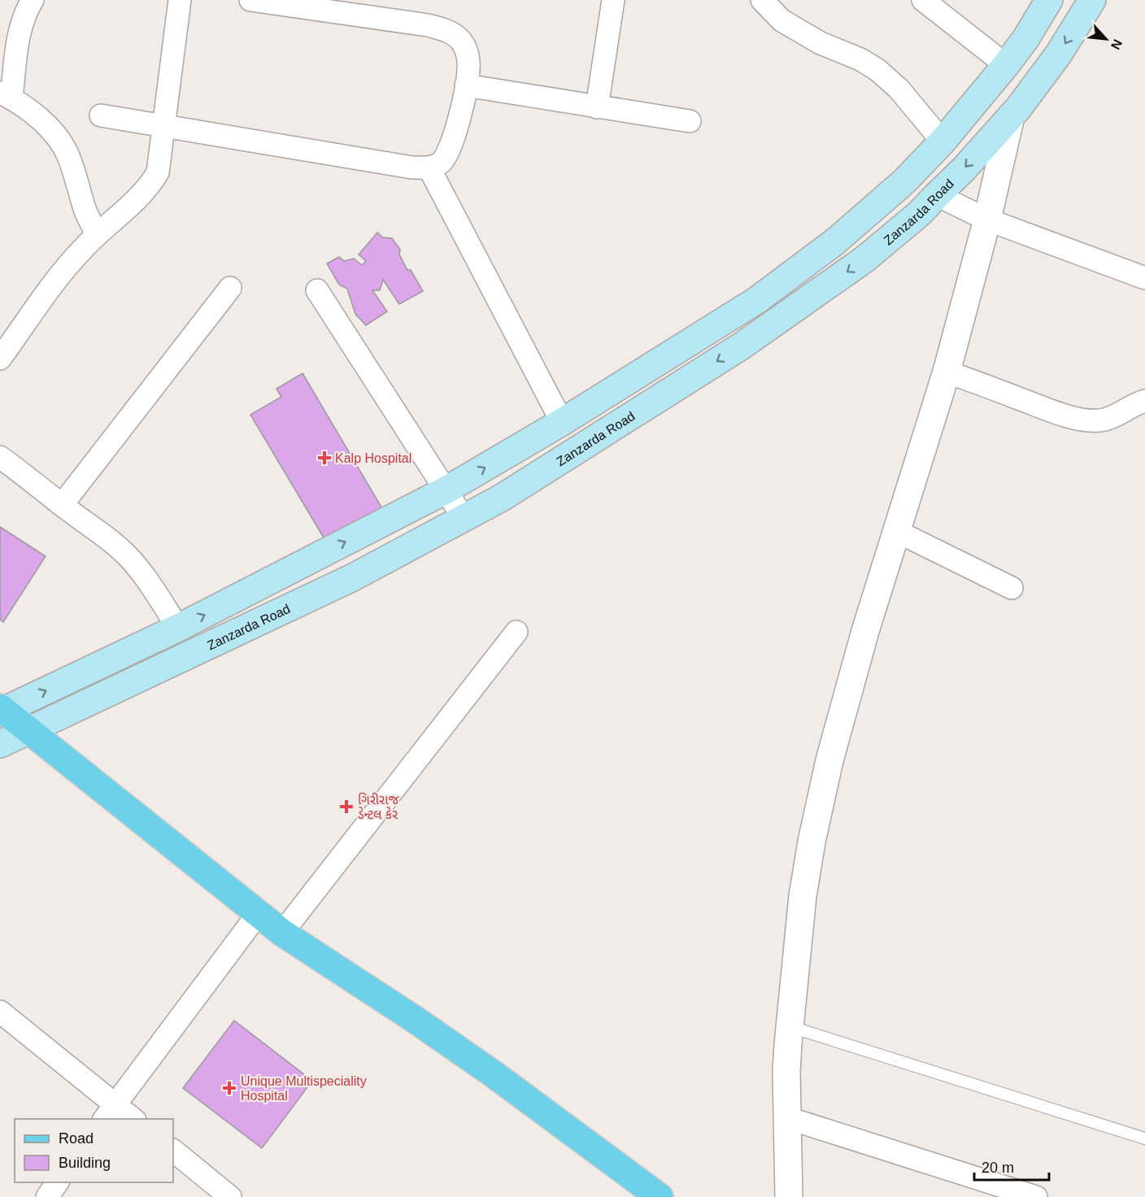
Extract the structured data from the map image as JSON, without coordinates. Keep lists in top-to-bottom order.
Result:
{
  "streets": {
    "main road": ["Zanzarda Road"]
  },
  "places": {
    "health": ["Kalp Hospital", "ગિરીરાજ ડેન્ટલ કેર", "Unique Multispeciality Hospital"]
  },
  "legend": ["Road", "Building"],
  "scale_bar": "20 m",
  "north": "bottom right"
}
